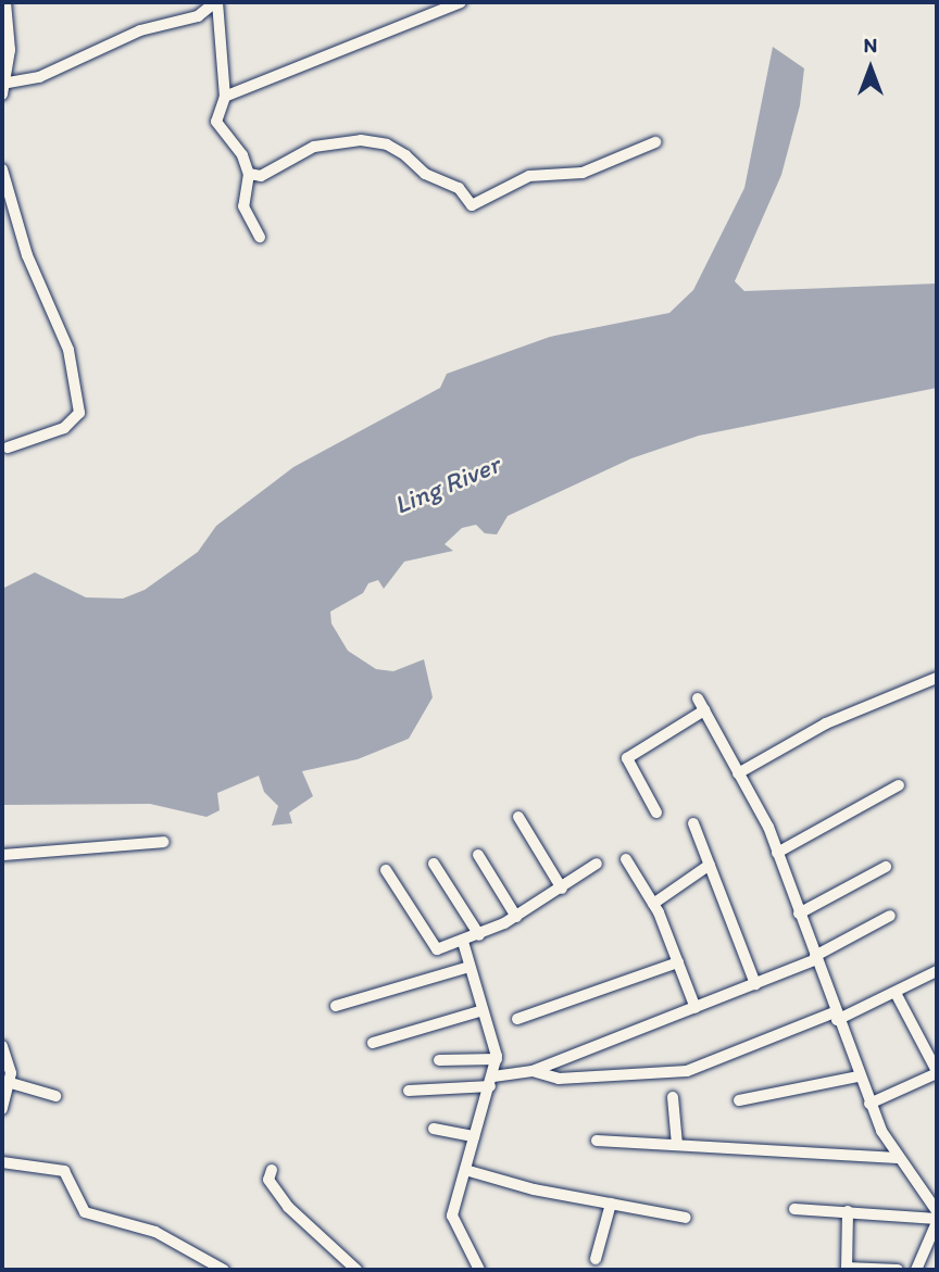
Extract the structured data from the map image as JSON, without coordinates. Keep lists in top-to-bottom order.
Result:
{
  "water": ["Ling River"],
  "north": "top"
}
